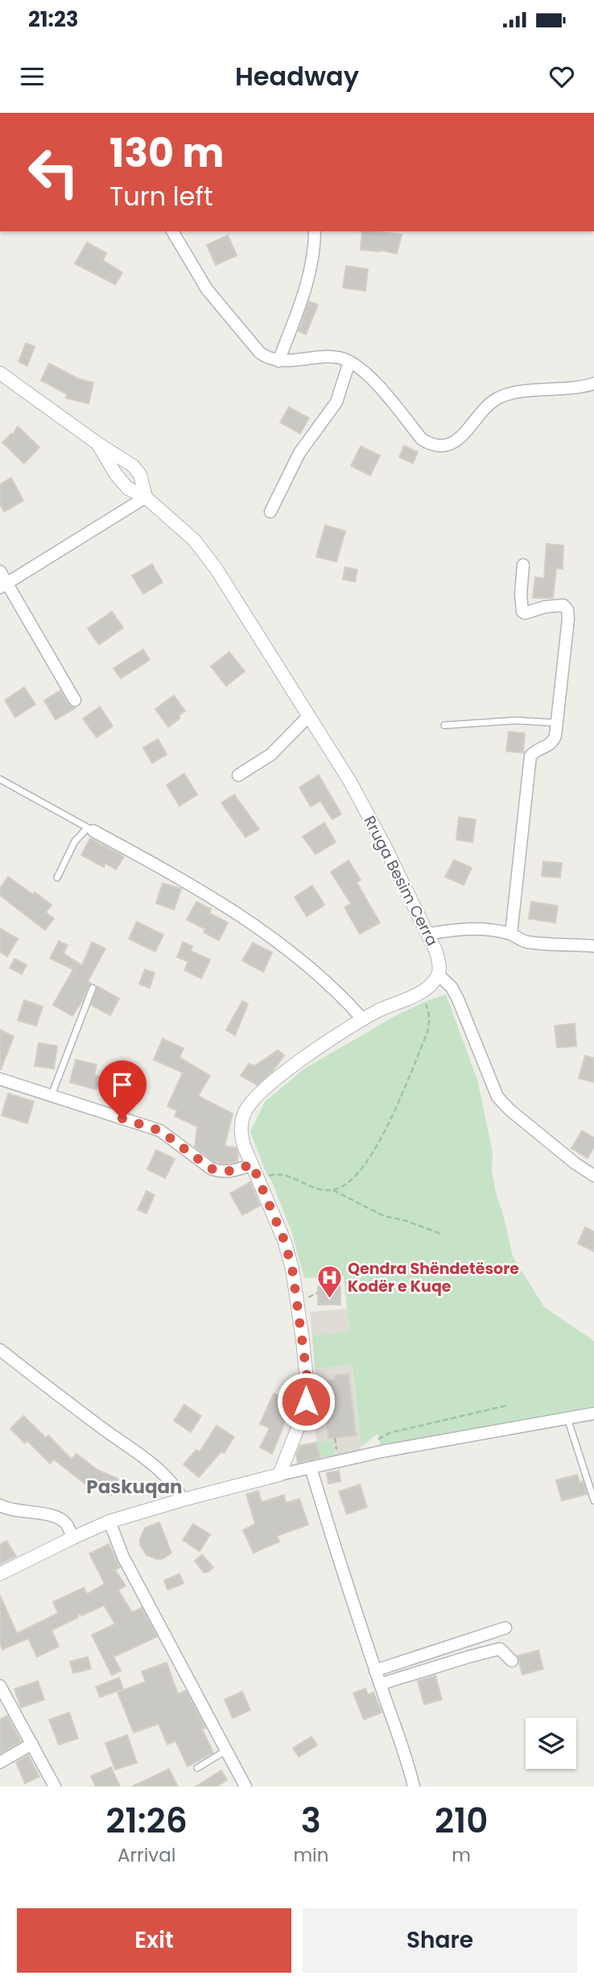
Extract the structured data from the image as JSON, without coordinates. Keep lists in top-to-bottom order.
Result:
{
  "streets": {
    "street": ["Rruga Besim Cerra"]
  },
  "districts": ["Paskuqan"],
  "places": {
    "hospital": ["Qendra Shëndetësore Kodër e Kuqe"]
  },
  "page": {
    "status": "21:23",
    "header": "Headway",
    "turn": ["130 m", "Turn left"],
    "eta": [
      "21:26",
      "Arrival",
      "3",
      "min",
      "210",
      "m"
    ],
    "buttons": ["Exit", "Share"]
  }
}
